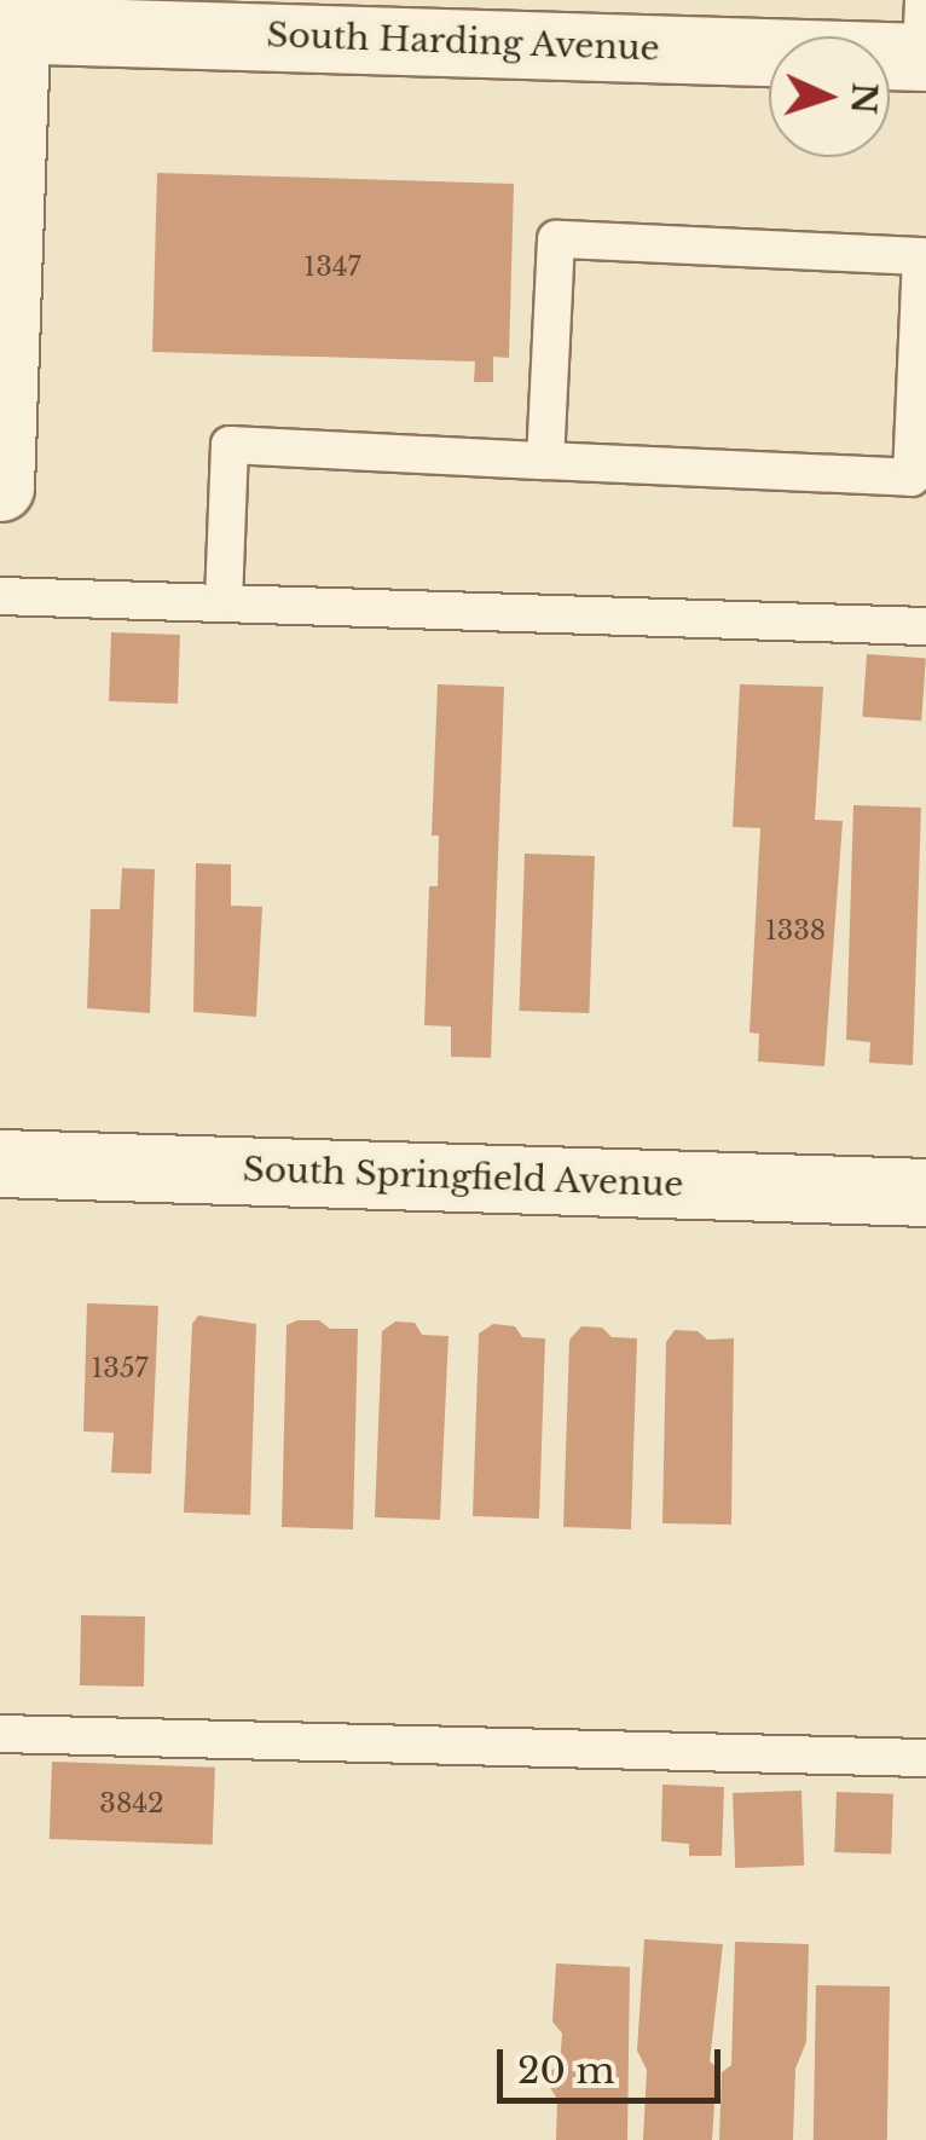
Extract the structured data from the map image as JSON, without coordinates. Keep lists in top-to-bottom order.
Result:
{
  "streets": {
    "street": ["South Harding Avenue", "South Springfield Avenue"]
  },
  "house_numbers": [
    "1347",
    "1338",
    "1357",
    "3842"
  ],
  "scale_bar": "20 m",
  "north": "right"
}
